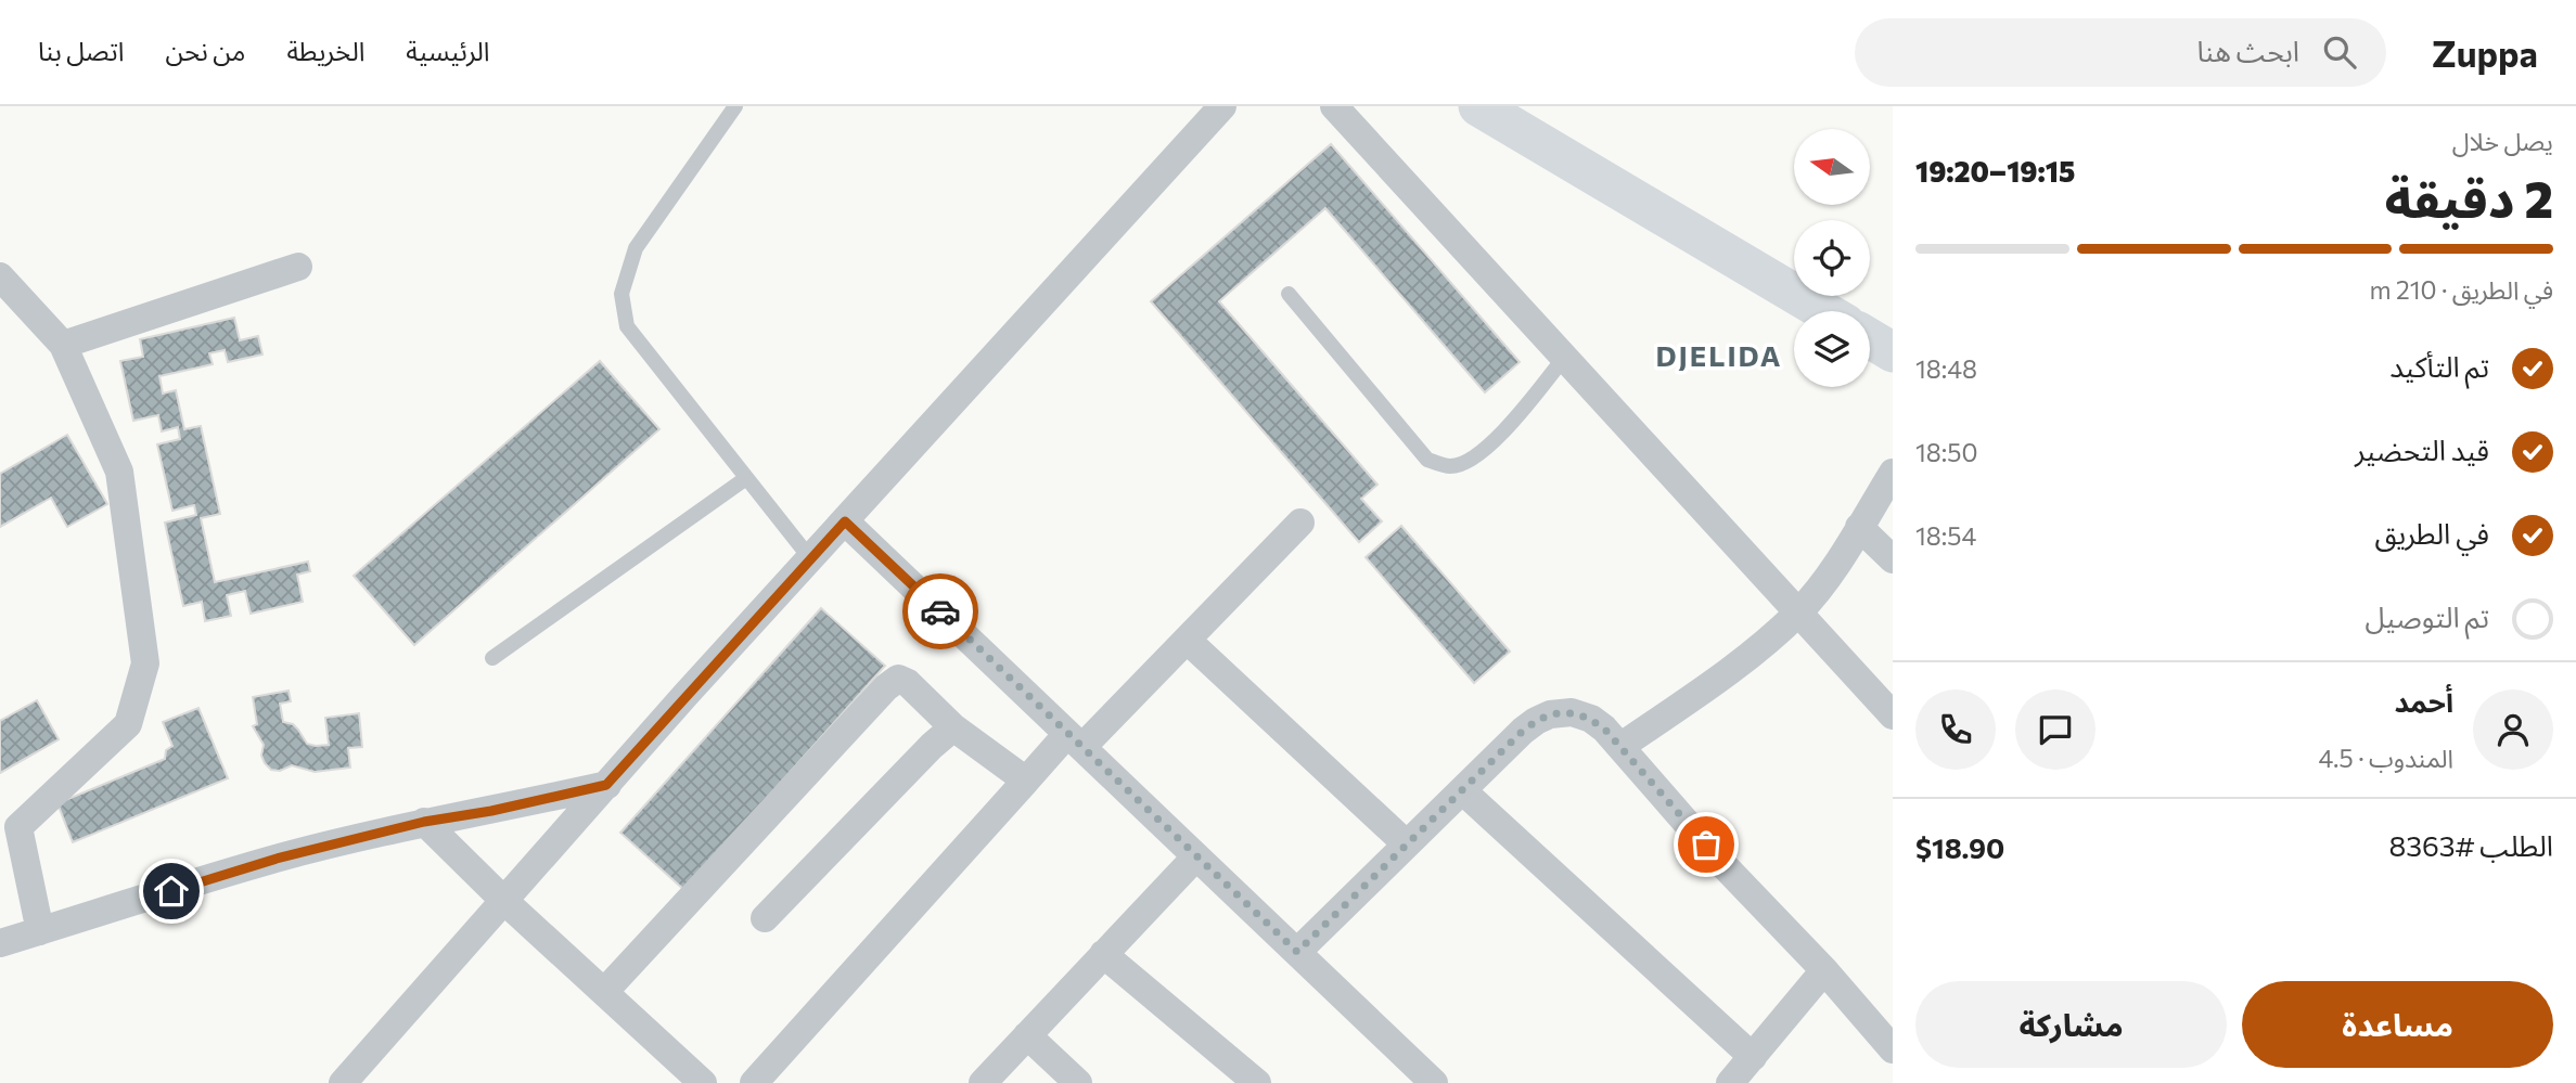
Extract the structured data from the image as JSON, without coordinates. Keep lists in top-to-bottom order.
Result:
{
  "districts": ["DJELIDA"],
  "north": "left",
  "page": {
    "header": "Zuppa",
    "search": "ابحث هنا",
    "nav": [
      "الرئيسية",
      "الخريطة",
      "من نحن",
      "اتصل بنا"
    ],
    "heading": ["2 دقيقة", "يصل خلال", "19:15–19:20"],
    "panel": [
      "أحمد",
      "المندوب · 4.5",
      "الطلب #8363",
      "$18.90"
    ],
    "bar": "في الطريق · 210 m",
    "list": [
      ["تم التأكيد", "18:48"],
      ["قيد التحضير", "18:50"],
      ["في الطريق", "18:54"],
      "تم التوصيل"
    ],
    "buttons": ["مساعدة", "مشاركة"]
  }
}
